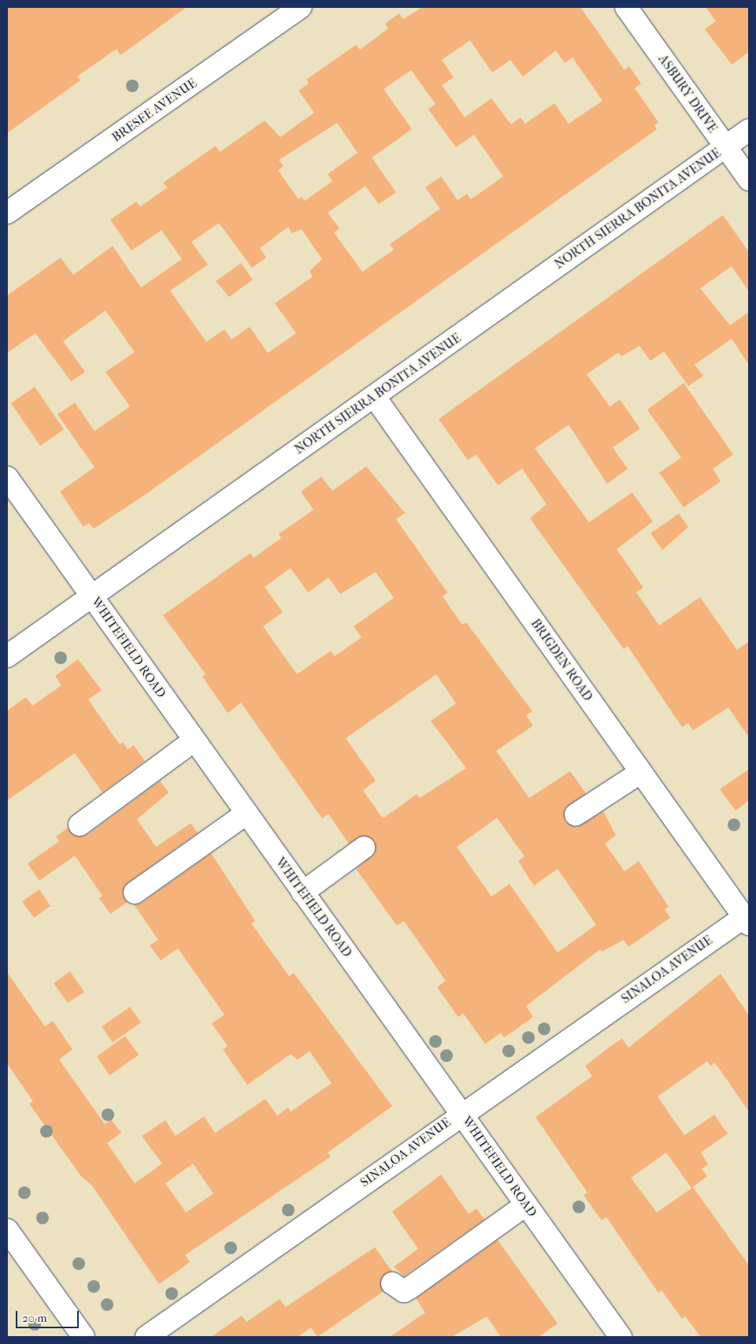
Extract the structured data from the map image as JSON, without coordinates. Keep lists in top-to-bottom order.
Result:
{
  "streets": {
    "street": [
      "ASBURY DRIVE",
      "BRESEE AVENUE",
      "NORTH SIERRA BONITA AVENUE",
      "WHITEFIELD ROAD",
      "BRIGDEN ROAD",
      "SINALOA AVENUE"
    ]
  },
  "crossings": [
    ["ASBURY DRIVE", "NORTH SIERRA BONITA AVENUE"],
    ["NORTH SIERRA BONITA AVENUE", "WHITEFIELD ROAD"],
    ["NORTH SIERRA BONITA AVENUE", "BRIGDEN ROAD"],
    ["WHITEFIELD ROAD", "SINALOA AVENUE"],
    ["BRIGDEN ROAD", "SINALOA AVENUE"]
  ],
  "scale_bar": "20 m"
}
